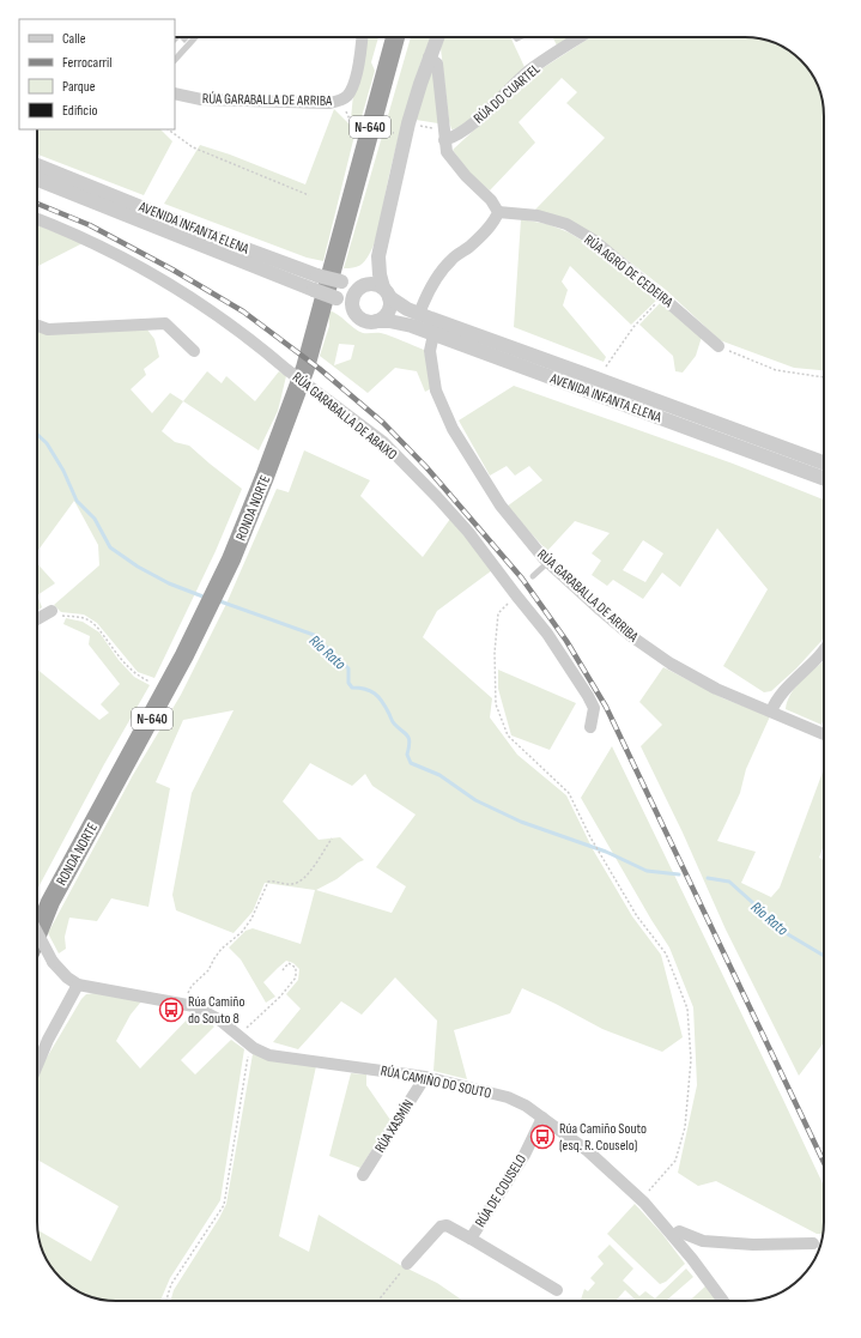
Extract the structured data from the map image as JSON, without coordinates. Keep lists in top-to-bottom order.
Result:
{
  "streets": {
    "highway": ["N-640", "RONDA NORTE"],
    "street": [
      "RÚA DO CUARTEL",
      "RÚA GARABALLA DE ARRIBA",
      "AVENIDA INFANTA ELENA",
      "RÚA AGRO DE CEDEIRA",
      "RÚA GARABALLA DE ABAIXO",
      "RÚA CAMIÑO DO SOUTO",
      "RÚA XASMÍN",
      "RÚA DE COUSELO"
    ]
  },
  "crossings": [
    ["RÚA GARABALLA DE ARRIBA", "AVENIDA INFANTA ELENA"],
    ["RÚA CAMIÑO DO SOUTO", "RÚA XASMÍN"],
    ["RÚA CAMIÑO DO SOUTO", "RÚA DE COUSELO"]
  ],
  "water": ["Río Rato"],
  "places": {
    "bus stop": ["Rúa Camiño do Souto 8", "Rúa Camiño Souto (esq. R. Couselo)"]
  },
  "legend": [
    "Calle",
    "Ferrocarril",
    "Parque",
    "Edificio"
  ]
}
